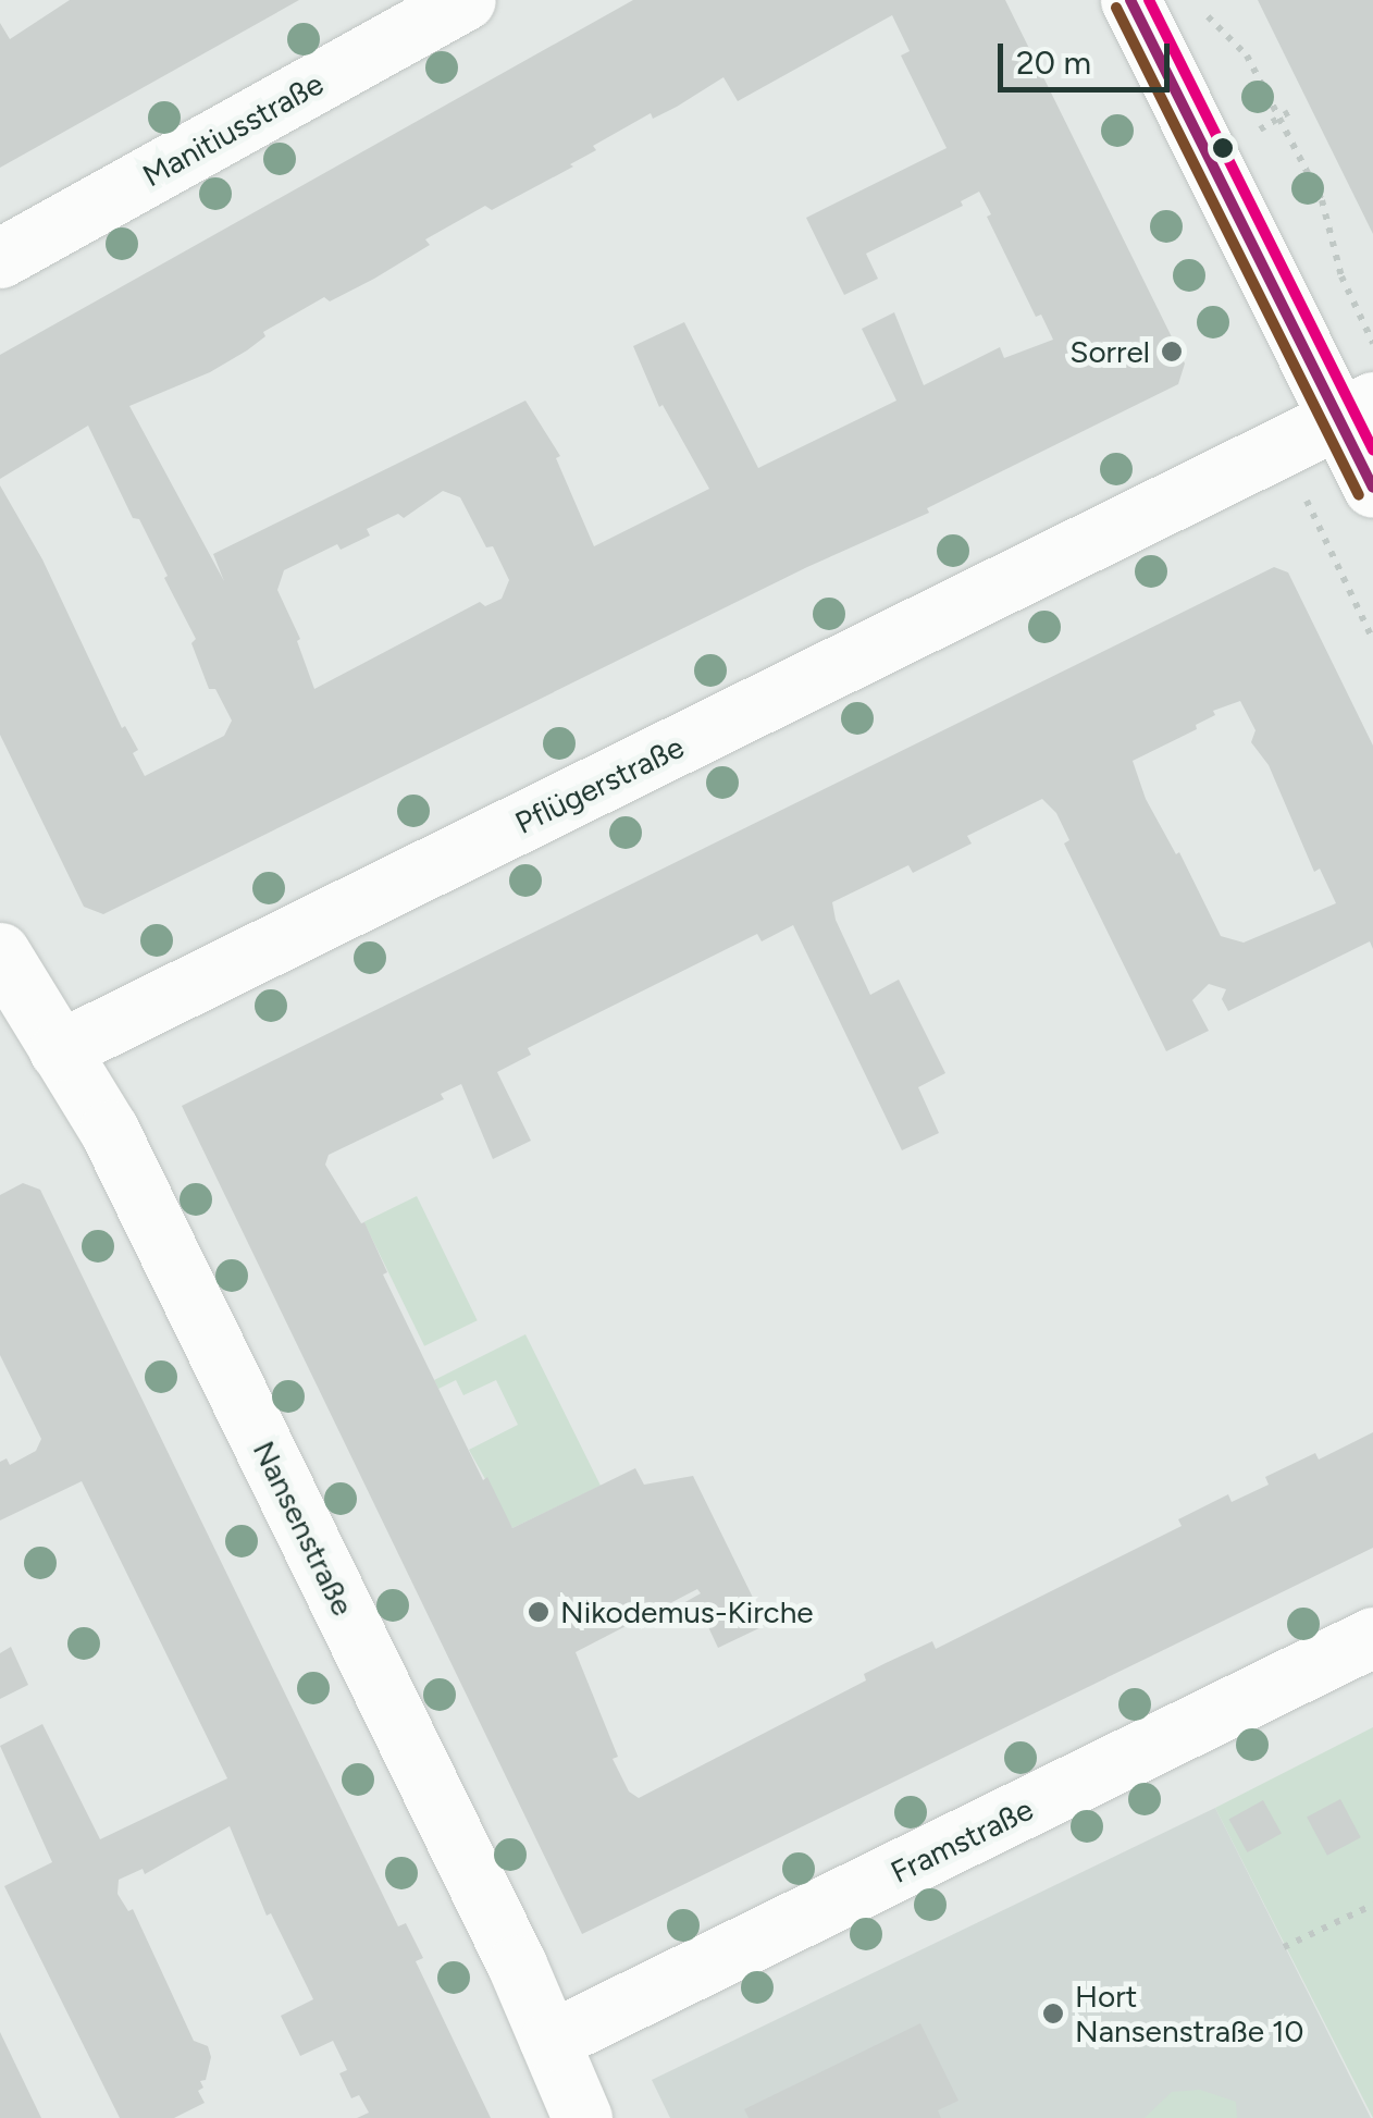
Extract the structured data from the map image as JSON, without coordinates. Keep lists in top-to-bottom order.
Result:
{
  "streets": {
    "street": [
      "Manitiusstraße",
      "Pflügerstraße",
      "Nansenstraße",
      "Framstraße"
    ]
  },
  "crossings": [
    ["Pflügerstraße", "Nansenstraße"],
    ["Nansenstraße", "Framstraße"]
  ],
  "places": ["Sorrel", "Nikodemus-Kirche", "Hort Nansenstraße 10"],
  "scale_bar": "20 m"
}
